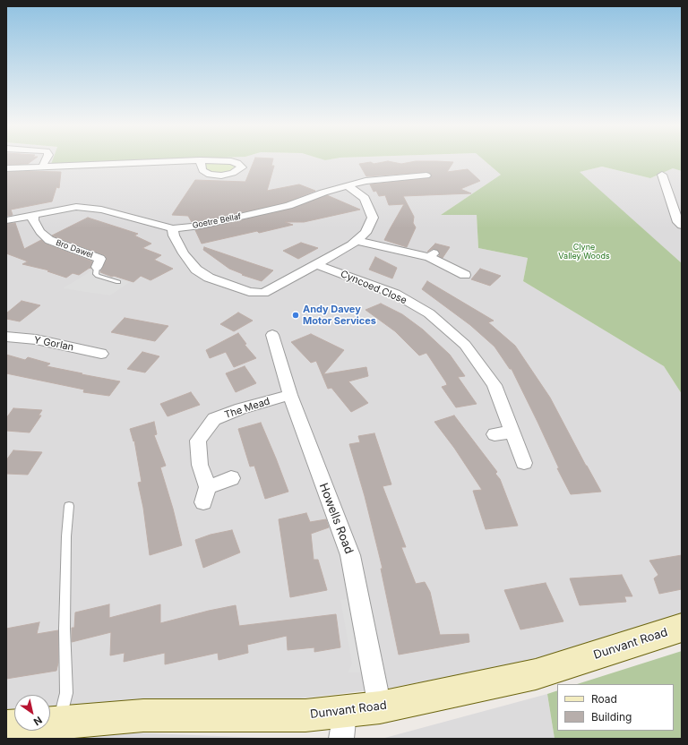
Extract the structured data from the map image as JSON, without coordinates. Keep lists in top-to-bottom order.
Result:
{
  "streets": {
    "main road": ["Dunvant Road"],
    "street": [
      "Goetre Bellaf",
      "Bro Dawel",
      "Cyncoed Close",
      "Y Gorlan",
      "The Mead",
      "Howells Road"
    ]
  },
  "crossings": [
    ["Goetre Bellaf", "Bro Dawel"],
    ["The Mead", "Howells Road"],
    ["Howells Road", "Dunvant Road"]
  ],
  "parks": ["Clyne Valley Woods"],
  "places": ["Andy Davey Motor Services"],
  "legend": ["Road", "Building"],
  "north": "bottom right"
}
